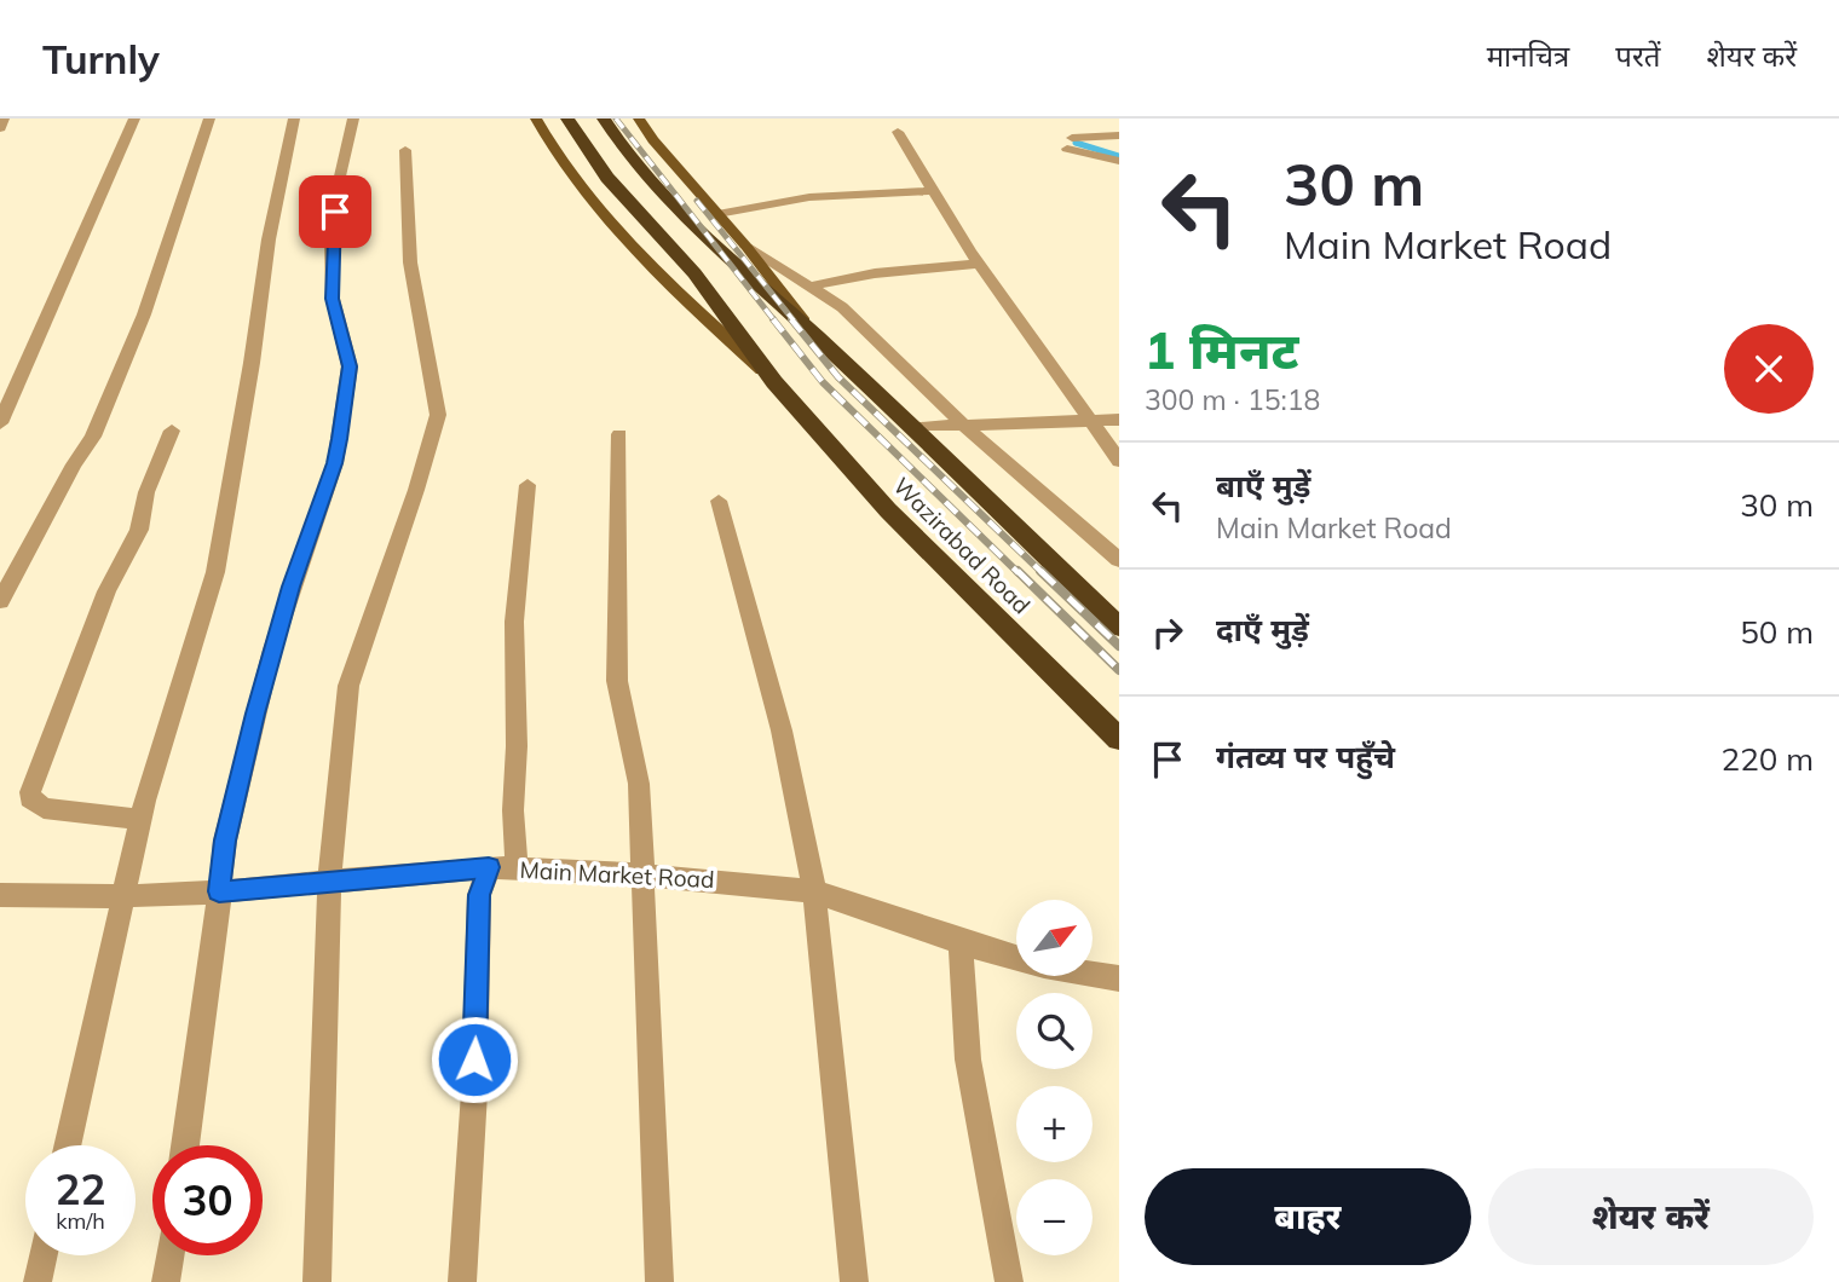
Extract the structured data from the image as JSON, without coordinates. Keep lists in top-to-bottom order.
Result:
{
  "streets": {
    "highway": ["Wazirabad Road"],
    "street": ["Main Market Road"]
  },
  "north": "top right",
  "page": {
    "header": "Turnly",
    "nav": ["मानचित्र", "परतें", "शेयर करें"],
    "turn": ["30 m", "Main Market Road"],
    "heading": ["1 मिनट", "300 m · 15:18"],
    "list": [
      {
        "name": "बाएँ मुड़ें",
        "note": "Main Market Road",
        "value": "30 m"
      },
      {
        "name": "दाएँ मुड़ें",
        "value": "50 m"
      },
      {
        "name": "गंतव्य पर पहुँचे",
        "value": "220 m"
      }
    ],
    "map_buttons": ["+", "−"],
    "speed": "22 km/h",
    "limit": "30",
    "buttons": ["बाहर", "शेयर करें"]
  }
}
